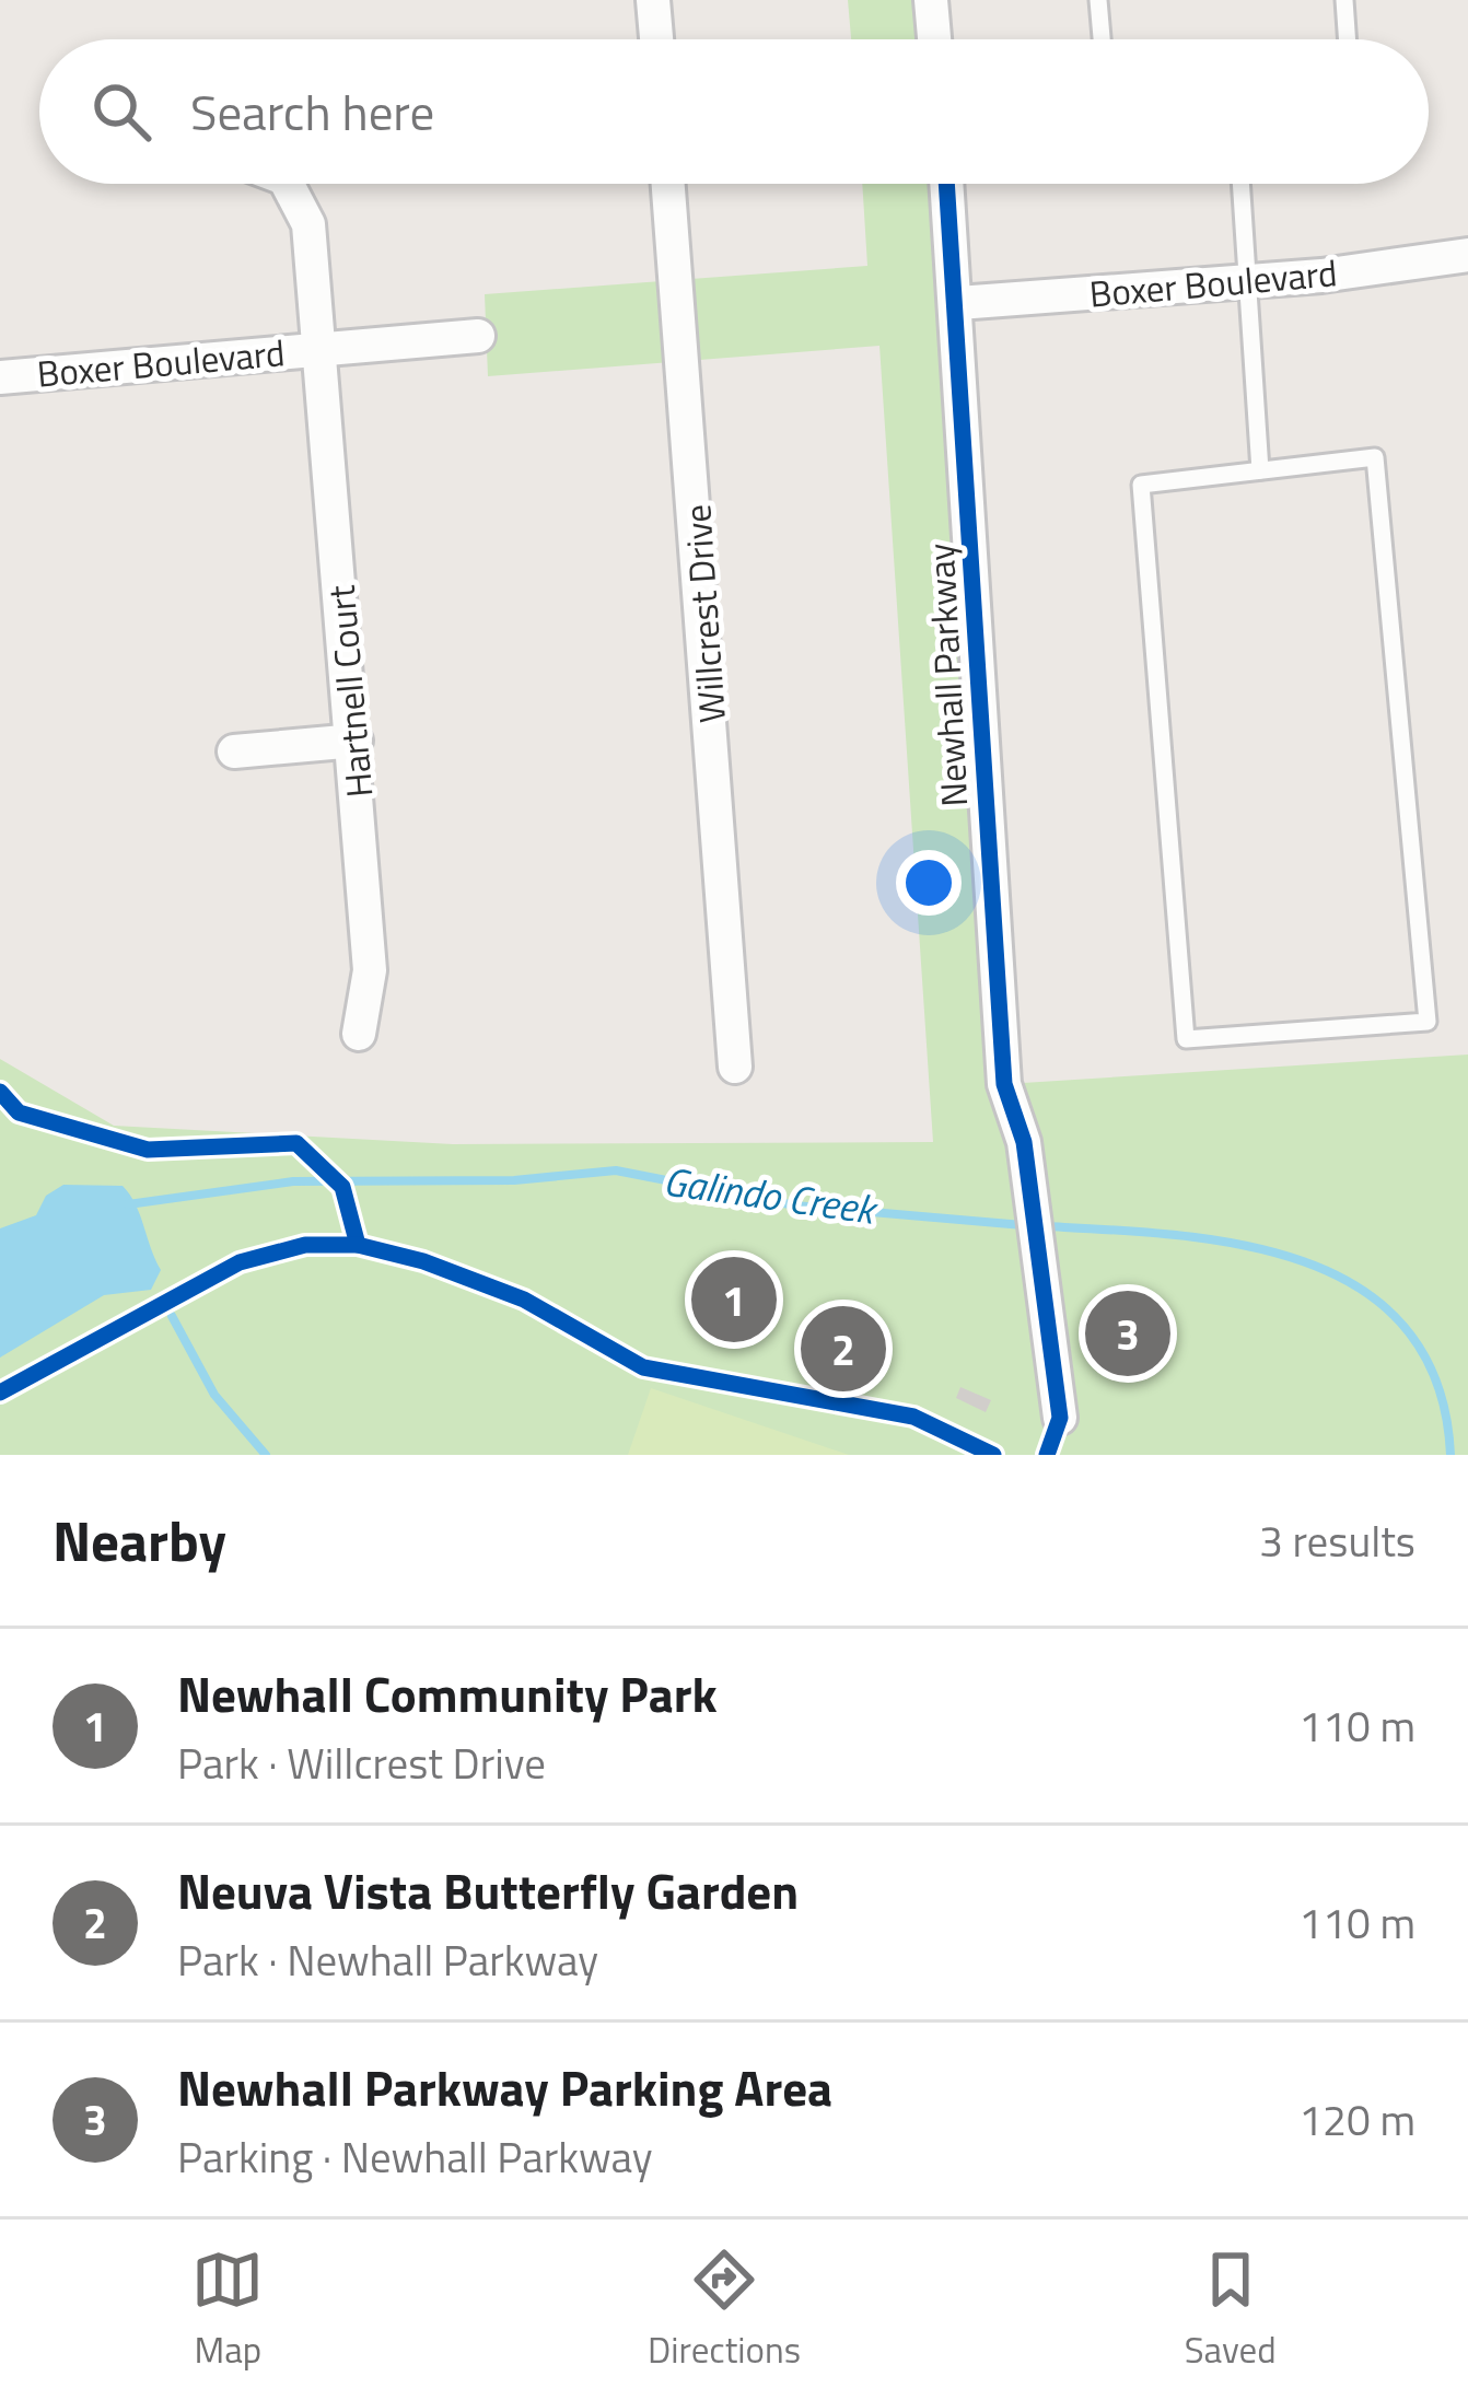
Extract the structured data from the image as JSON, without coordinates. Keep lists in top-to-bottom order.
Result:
{
  "streets": {
    "street": [
      "Boxer Boulevard",
      "Willcrest Drive",
      "Newhall Parkway",
      "Hartnell Court"
    ]
  },
  "crossings": [
    ["Boxer Boulevard", "Newhall Parkway"],
    ["Boxer Boulevard", "Hartnell Court"]
  ],
  "water": ["Galindo Creek"],
  "page": {
    "search": "Search here",
    "pins": ["1", "3", "2"],
    "heading": ["Nearby", "3 results"],
    "list": [
      {
        "mark": "1",
        "name": "Newhall Community Park",
        "note": "Park · Willcrest Drive",
        "value": "110 m"
      },
      {
        "mark": "2",
        "name": "Neuva Vista Butterfly Garden",
        "note": "Park · Newhall Parkway",
        "value": "110 m"
      },
      {
        "mark": "3",
        "name": "Newhall Parkway Parking Area",
        "note": "Parking · Newhall Parkway",
        "value": "120 m"
      }
    ],
    "nav": ["Map", "Directions", "Saved"]
  }
}
